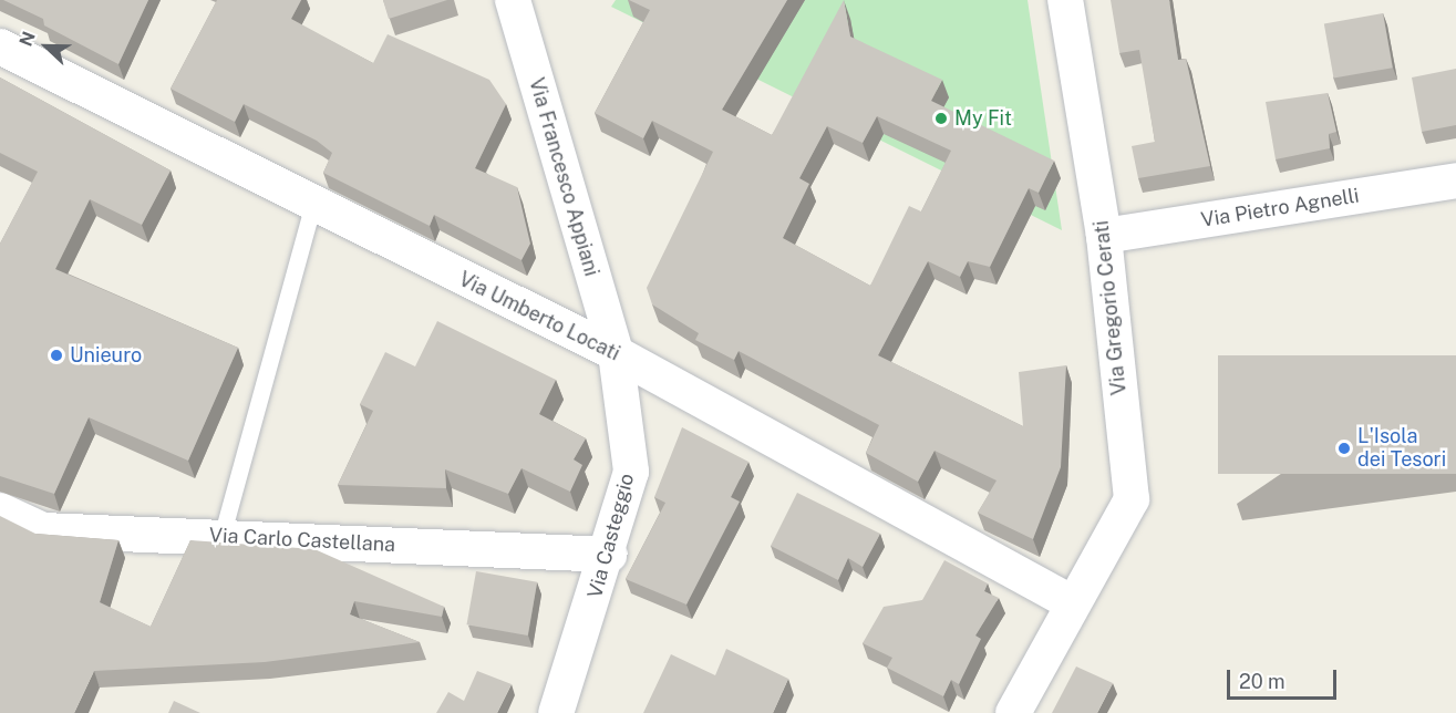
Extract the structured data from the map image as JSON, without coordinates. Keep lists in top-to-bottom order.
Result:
{
  "streets": {
    "street": [
      "Via Francesco Appiani",
      "Via Pietro Agnelli",
      "Via Gregorio Cerati",
      "Via Umberto Locati",
      "Via Casteggio",
      "Via Carlo Castellana"
    ]
  },
  "crossings": [
    ["Via Francesco Appiani", "Via Umberto Locati"],
    ["Via Francesco Appiani", "Via Casteggio"],
    ["Via Pietro Agnelli", "Via Gregorio Cerati"],
    ["Via Gregorio Cerati", "Via Umberto Locati"],
    ["Via Umberto Locati", "Via Casteggio"],
    ["Via Casteggio", "Via Carlo Castellana"]
  ],
  "places": ["My Fit", "Unieuro", "L'Isola dei Tesori"],
  "scale_bar": "20 m",
  "north": "left"
}
